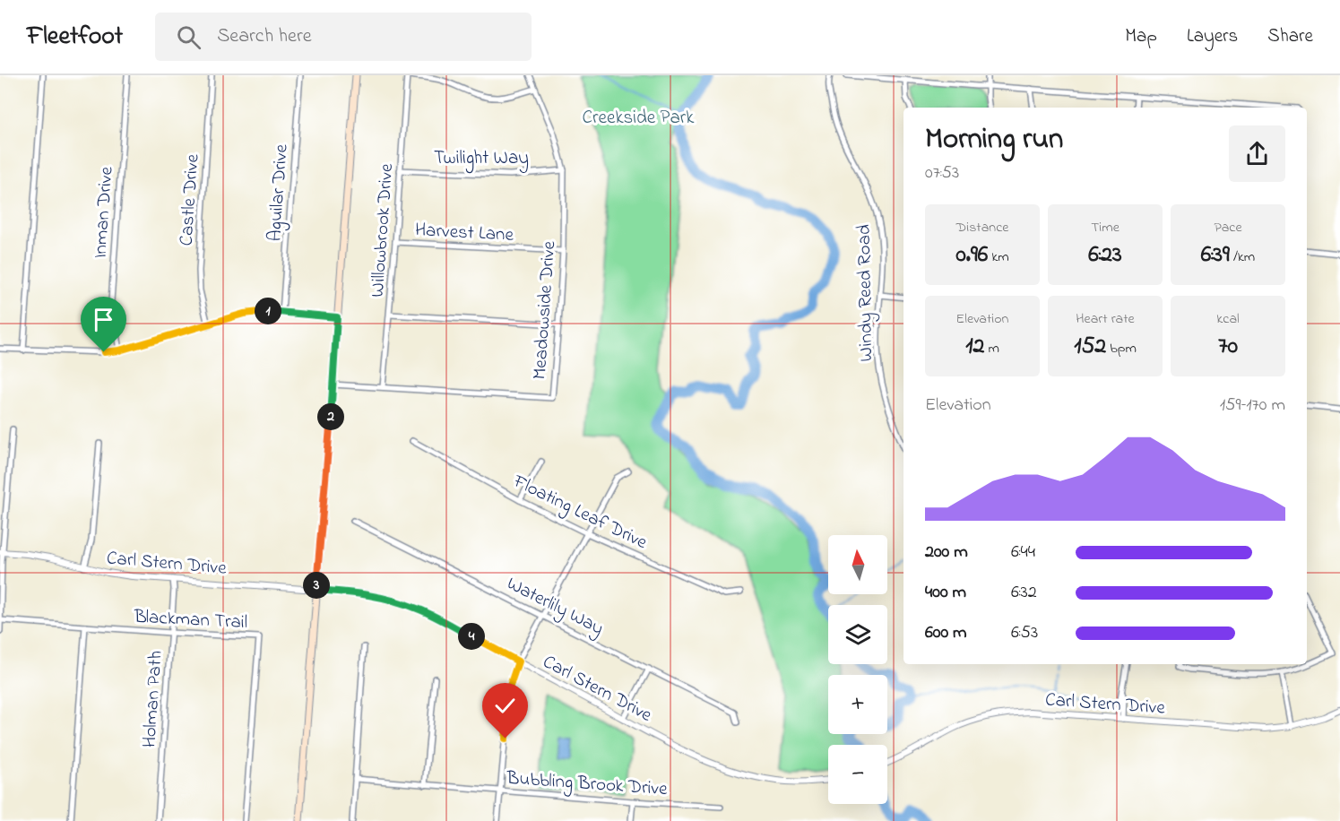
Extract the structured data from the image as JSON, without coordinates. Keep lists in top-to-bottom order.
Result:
{
  "streets": {
    "street": [
      "Twilight Way",
      "Aguilar Drive",
      "Castle Drive",
      "Inman Drive",
      "Willowbrook Drive",
      "Harvest Lane",
      "Windy Reed Road",
      "Meadowside Drive",
      "Floating Leaf Drive",
      "Carl Stern Drive",
      "Waterlily Way",
      "Blackman Trail",
      "Holman Path",
      "Bubbling Brook Drive"
    ]
  },
  "crossings": [
    ["Twilight Way", "Willowbrook Drive"],
    ["Twilight Way", "Meadowside Drive"],
    ["Willowbrook Drive", "Harvest Lane"],
    ["Willowbrook Drive", "Meadowside Drive"],
    ["Harvest Lane", "Meadowside Drive"],
    ["Carl Stern Drive", "Holman Path"],
    ["Blackman Trail", "Holman Path"]
  ],
  "parks": ["Creekside Park"],
  "north": "top",
  "page": {
    "header": "Fleetfoot",
    "search": "Search here",
    "nav": ["Map", "Layers", "Share"],
    "heading": ["Morning run", "07:53"],
    "stats": [
      ["Distance", "0.96 km"],
      ["Time", "6:23"],
      ["Pace", "6:39 /km"],
      ["Elevation", "12 m"],
      ["Heart rate", "152 bpm"],
      ["kcal", "70"]
    ],
    "pins": [
      "1",
      "2",
      "3",
      "4"
    ],
    "chart": ["Elevation", "159–170 m"],
    "list": [
      {
        "name": "200 m",
        "note": "6:44"
      },
      {
        "name": "400 m",
        "note": "6:32"
      },
      {
        "name": "600 m",
        "note": "6:53"
      }
    ],
    "map_buttons": ["+", "−"]
  }
}
